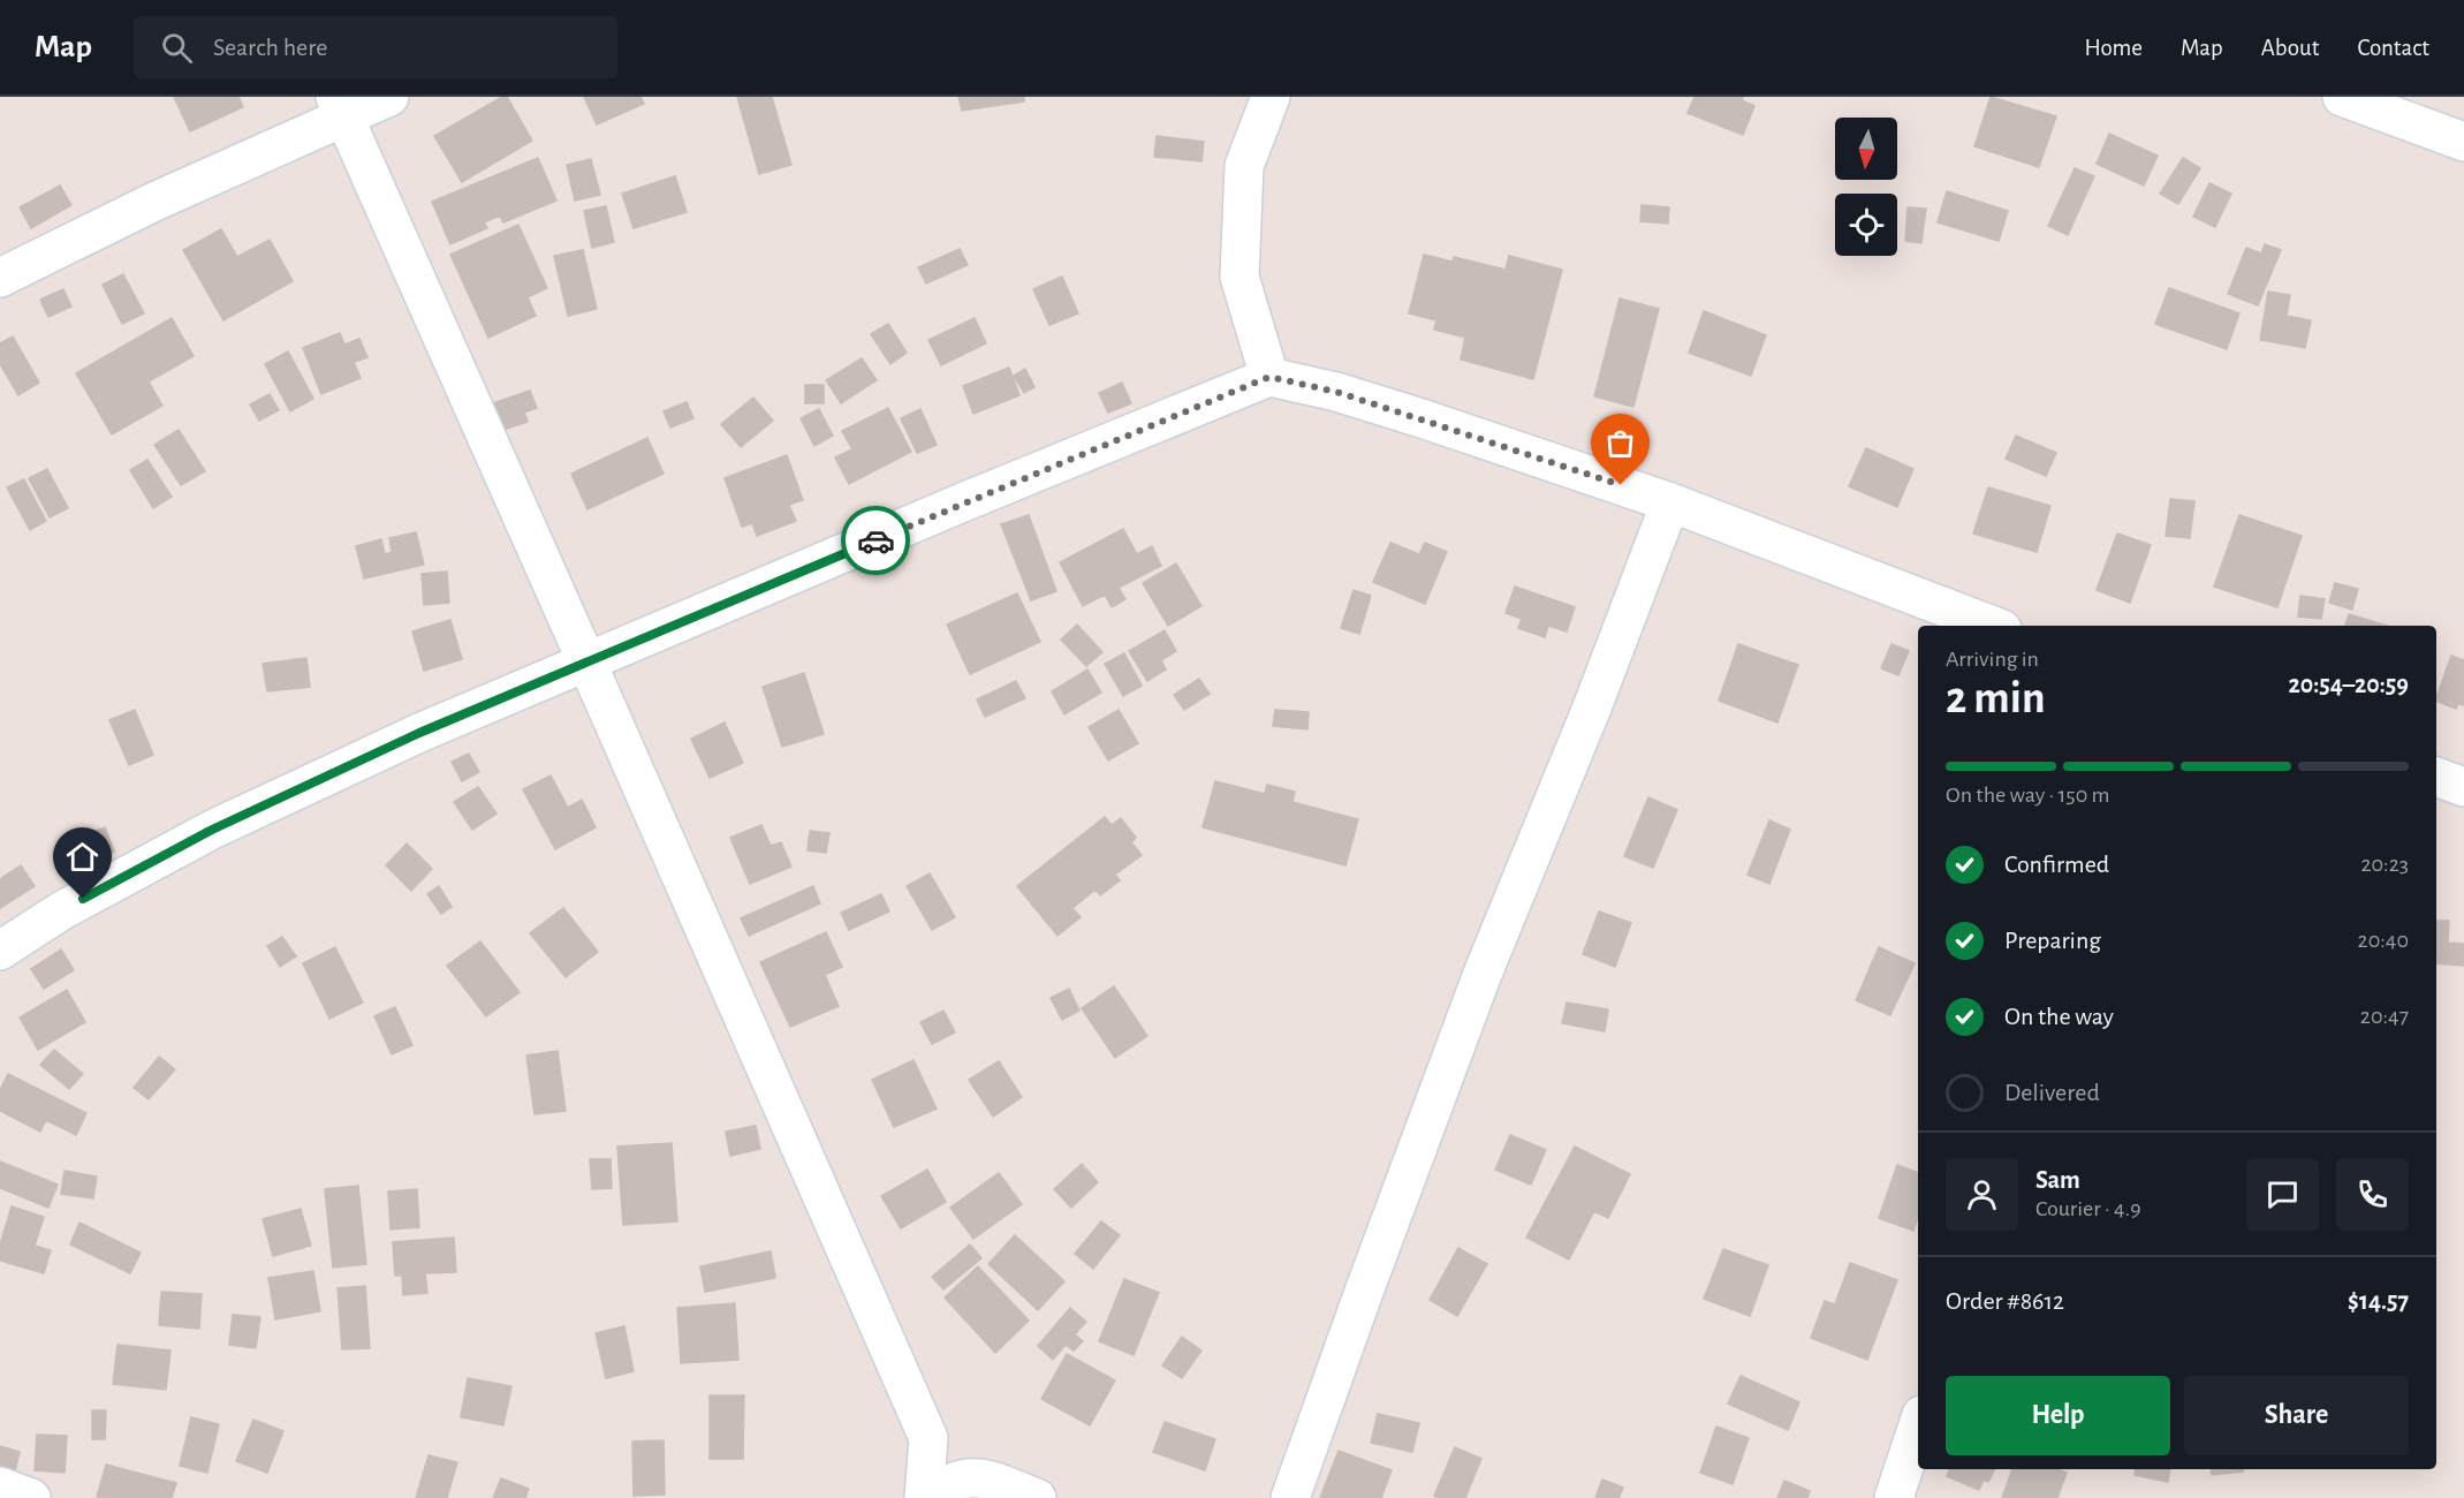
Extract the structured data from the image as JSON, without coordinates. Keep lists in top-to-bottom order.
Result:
{
  "north": "bottom",
  "page": {
    "header": "Map",
    "search": "Search here",
    "nav": [
      "Home",
      "Map",
      "About",
      "Contact"
    ],
    "heading": ["2 min", "Arriving in", "20:54–20:59"],
    "panel": [
      "Sam",
      "Courier · 4.9",
      "Order #8612",
      "$14.57"
    ],
    "bar": "On the way · 150 m",
    "list": [
      ["Confirmed", "20:23"],
      ["Preparing", "20:40"],
      ["On the way", "20:47"],
      "Delivered"
    ],
    "buttons": ["Help", "Share"]
  }
}
